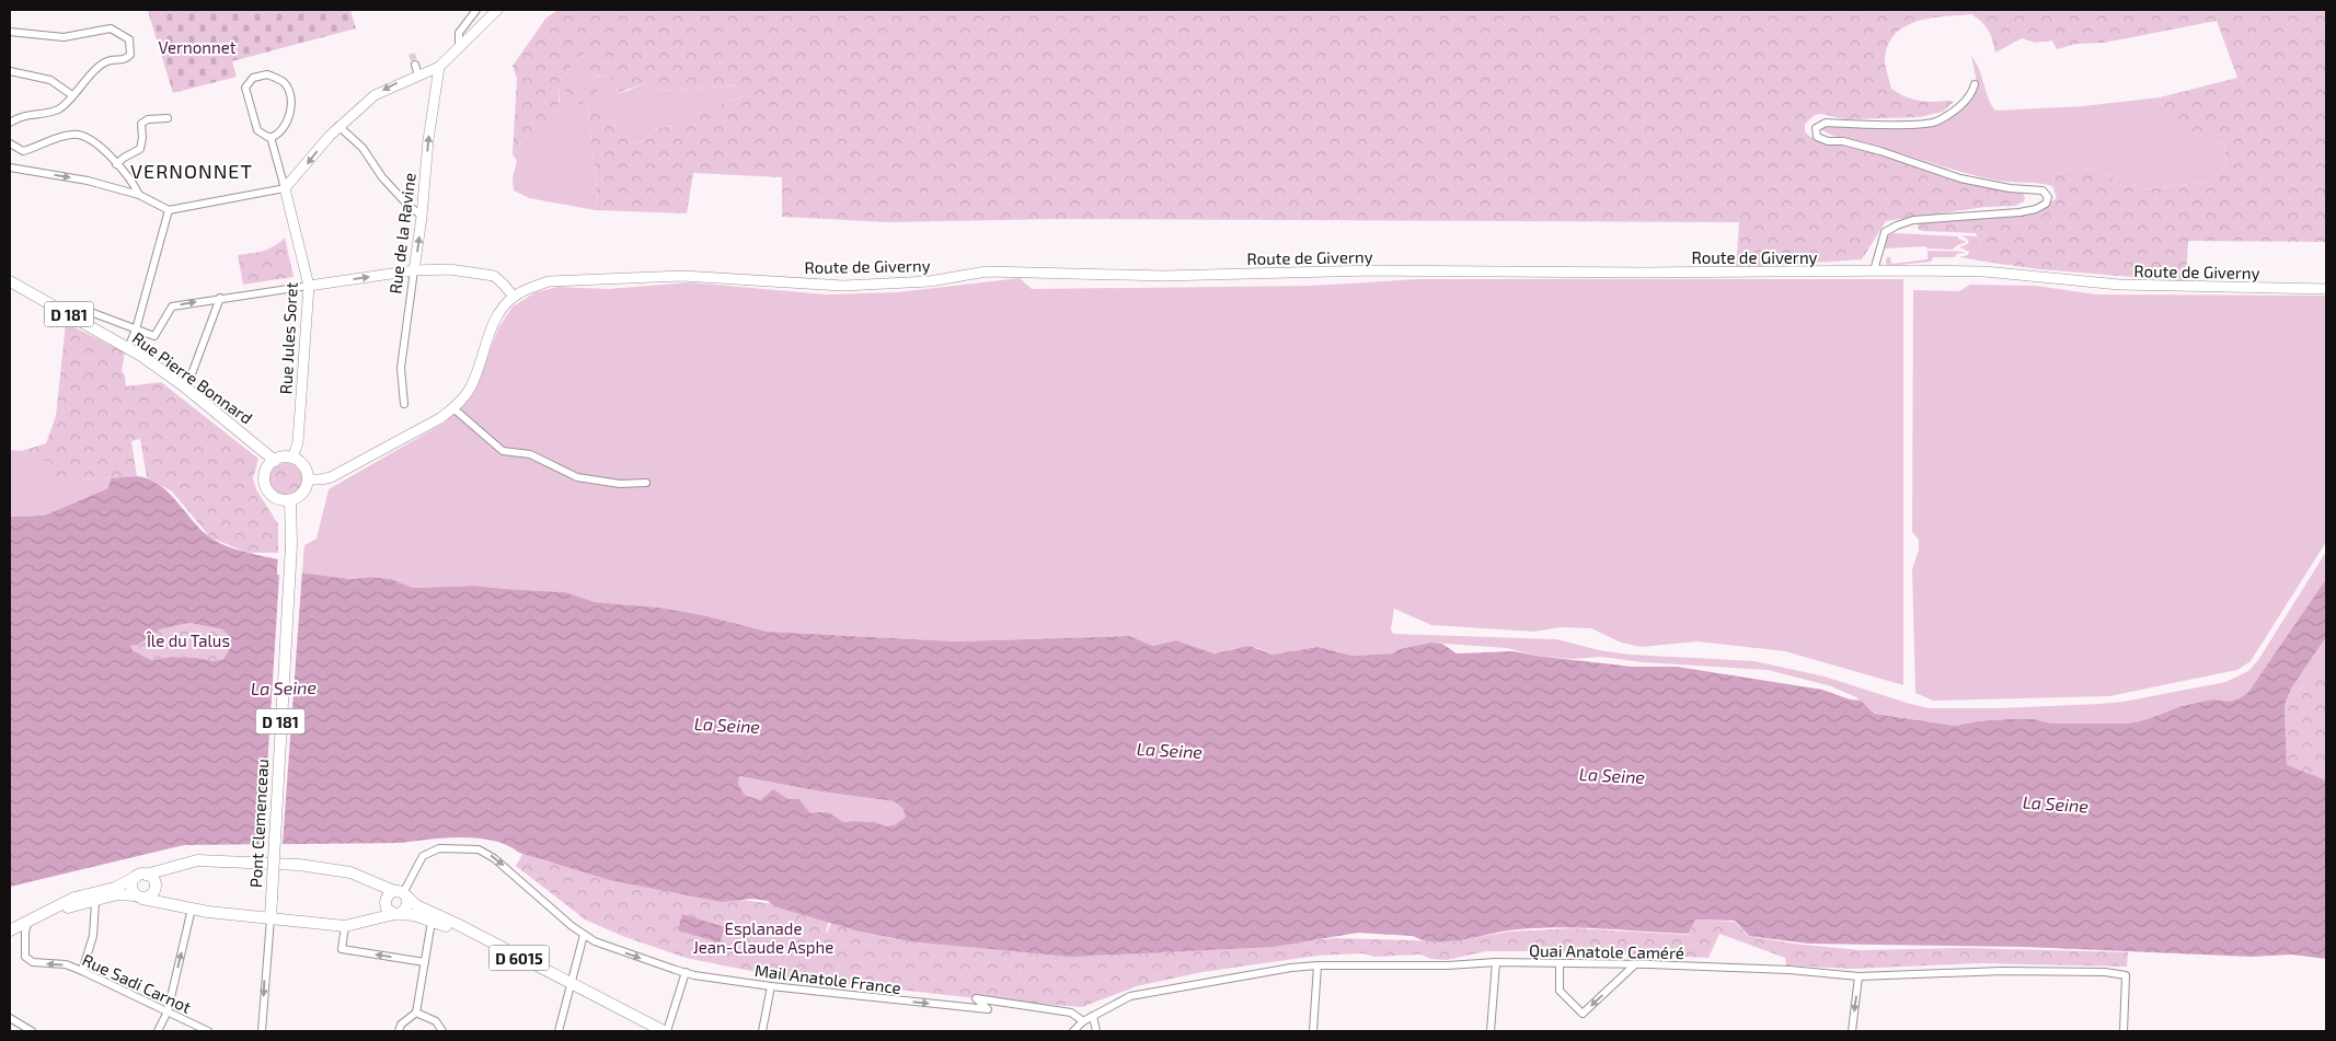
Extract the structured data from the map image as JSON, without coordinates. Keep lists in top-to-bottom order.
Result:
{
  "streets": {
    "main road": [
      "Rue de la Ravine",
      "Route de Giverny",
      "D 181",
      "Rue Jules Soret",
      "Rue Pierre Bonnard",
      "Pont Clemenceau",
      "D 6015"
    ],
    "street": ["Quai Anatole Caméré", "Mail Anatole France", "Rue Sadi Carnot"]
  },
  "crossings": [
    ["D 181", "Pont Clemenceau"],
    ["Rue Jules Soret", "Rue Pierre Bonnard"],
    ["Rue Jules Soret", "Pont Clemenceau"],
    ["Rue Pierre Bonnard", "Pont Clemenceau"],
    ["Quai Anatole Caméré", "Mail Anatole France"],
    ["D 6015", "Mail Anatole France"],
    ["D 6015", "Rue Sadi Carnot"]
  ],
  "one_way": ["Rue de la Ravine", "Mail Anatole France"],
  "districts": ["VERNONNET"],
  "water": ["La Seine"],
  "parks": ["Vernonnet", "Île du Talus", "Esplanade Jean-Claude Asphe"]
}
